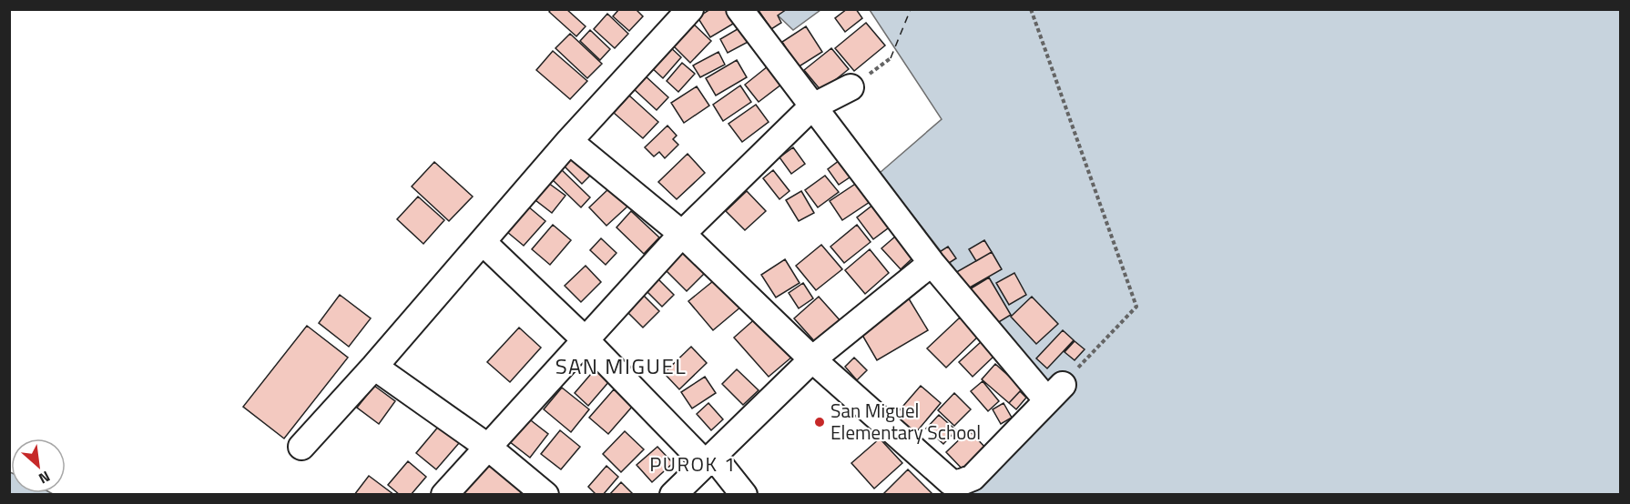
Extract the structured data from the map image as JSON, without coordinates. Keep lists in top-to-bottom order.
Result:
{
  "districts": ["SAN MIGUEL", "PUROK 1"],
  "places": ["San Miguel Elementary School"],
  "north": "bottom right"
}
